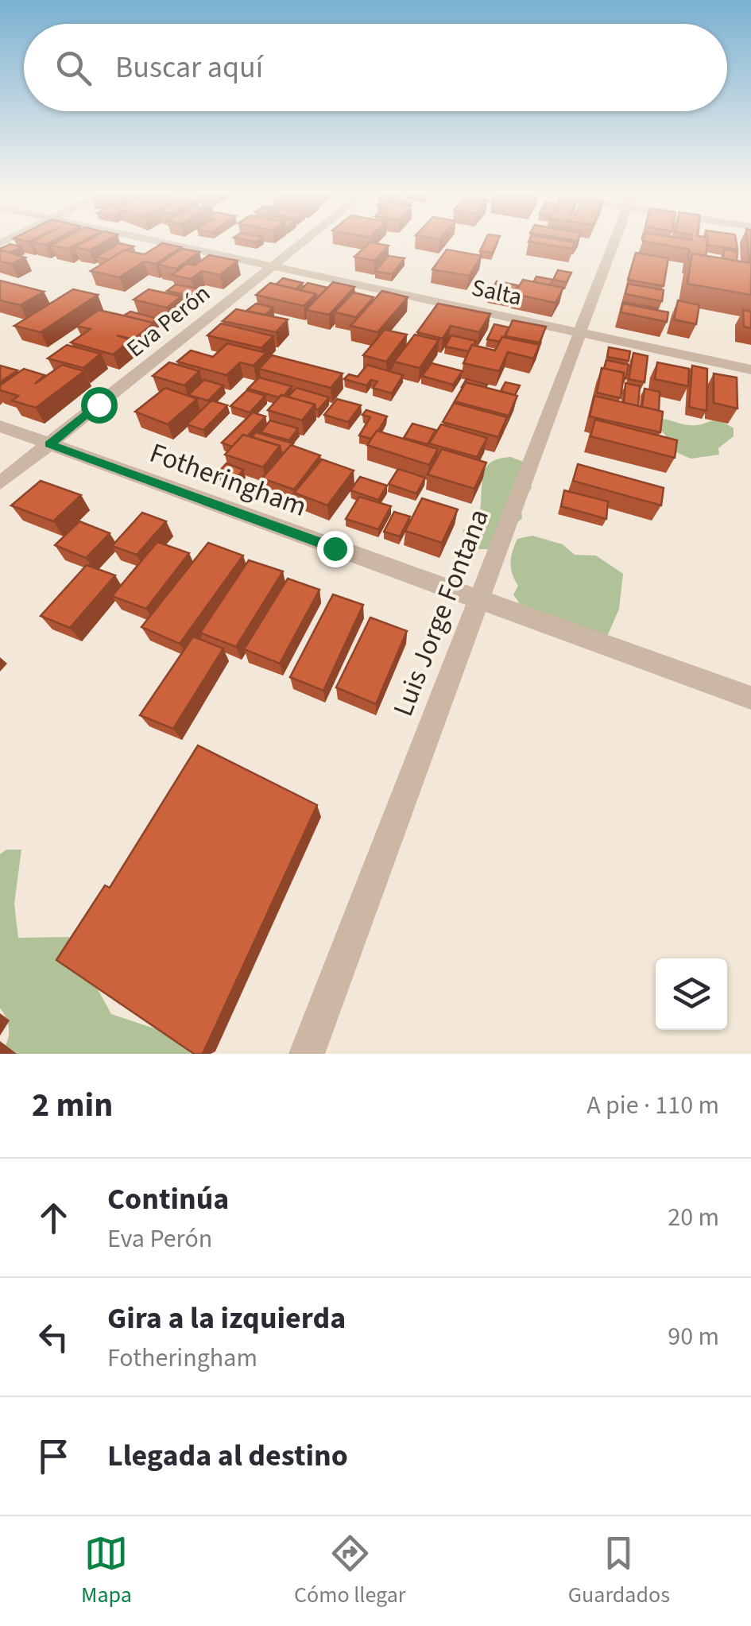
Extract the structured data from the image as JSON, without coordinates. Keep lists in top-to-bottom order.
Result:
{
  "streets": {
    "street": [
      "Salta",
      "Eva Perón",
      "Fotheringham",
      "Luis Jorge Fontana"
    ]
  },
  "crossings": [
    ["Salta", "Eva Perón"],
    ["Salta", "Luis Jorge Fontana"],
    ["Eva Perón", "Fotheringham"],
    ["Fotheringham", "Luis Jorge Fontana"]
  ],
  "page": {
    "search": "Buscar aquí",
    "heading": ["2 min", "A pie · 110 m"],
    "list": [
      ["Continúa", "Eva Perón", "20 m"],
      ["Gira a la izquierda", "Fotheringham", "90 m"],
      "Llegada al destino"
    ],
    "nav": ["Mapa", "Cómo llegar", "Guardados"]
  }
}
